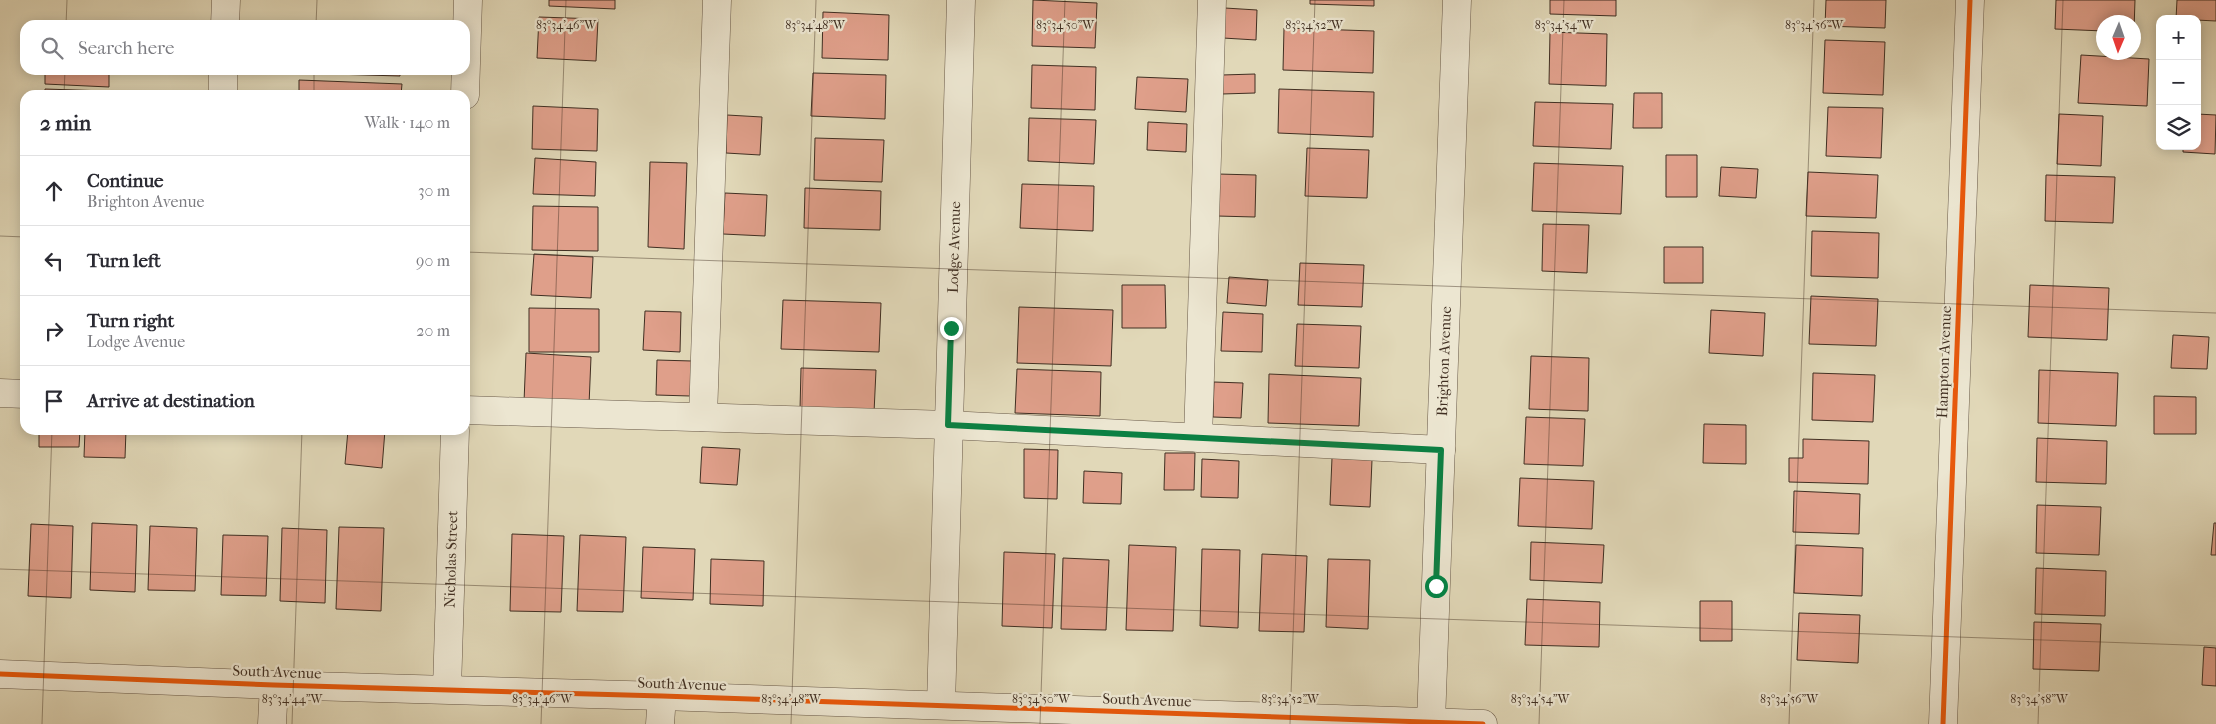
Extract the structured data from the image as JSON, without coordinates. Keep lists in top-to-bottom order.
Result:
{
  "streets": {
    "street": [
      "Lodge Avenue",
      "Brighton Avenue",
      "Hampton Avenue",
      "Nicholas Street",
      "South Avenue"
    ]
  },
  "crossings": [
    ["Lodge Avenue", "South Avenue"],
    ["Brighton Avenue", "South Avenue"],
    ["Nicholas Street", "South Avenue"]
  ],
  "north": "bottom",
  "page": {
    "map_buttons": ["+", "−"],
    "search": "Search here",
    "heading": ["2 min", "Walk · 140 m"],
    "list": [
      ["Continue", "Brighton Avenue", "30 m"],
      ["Turn left", "90 m"],
      ["Turn right", "Lodge Avenue", "20 m"],
      "Arrive at destination"
    ]
  },
  "coordinates": [
    "83°34'46\"W",
    "83°34'48\"W",
    "83°34'50\"W",
    "83°34'52\"W",
    "83°34'54\"W",
    "83°34'56\"W",
    "83°34'44\"W",
    "83°34'58\"W"
  ]
}
